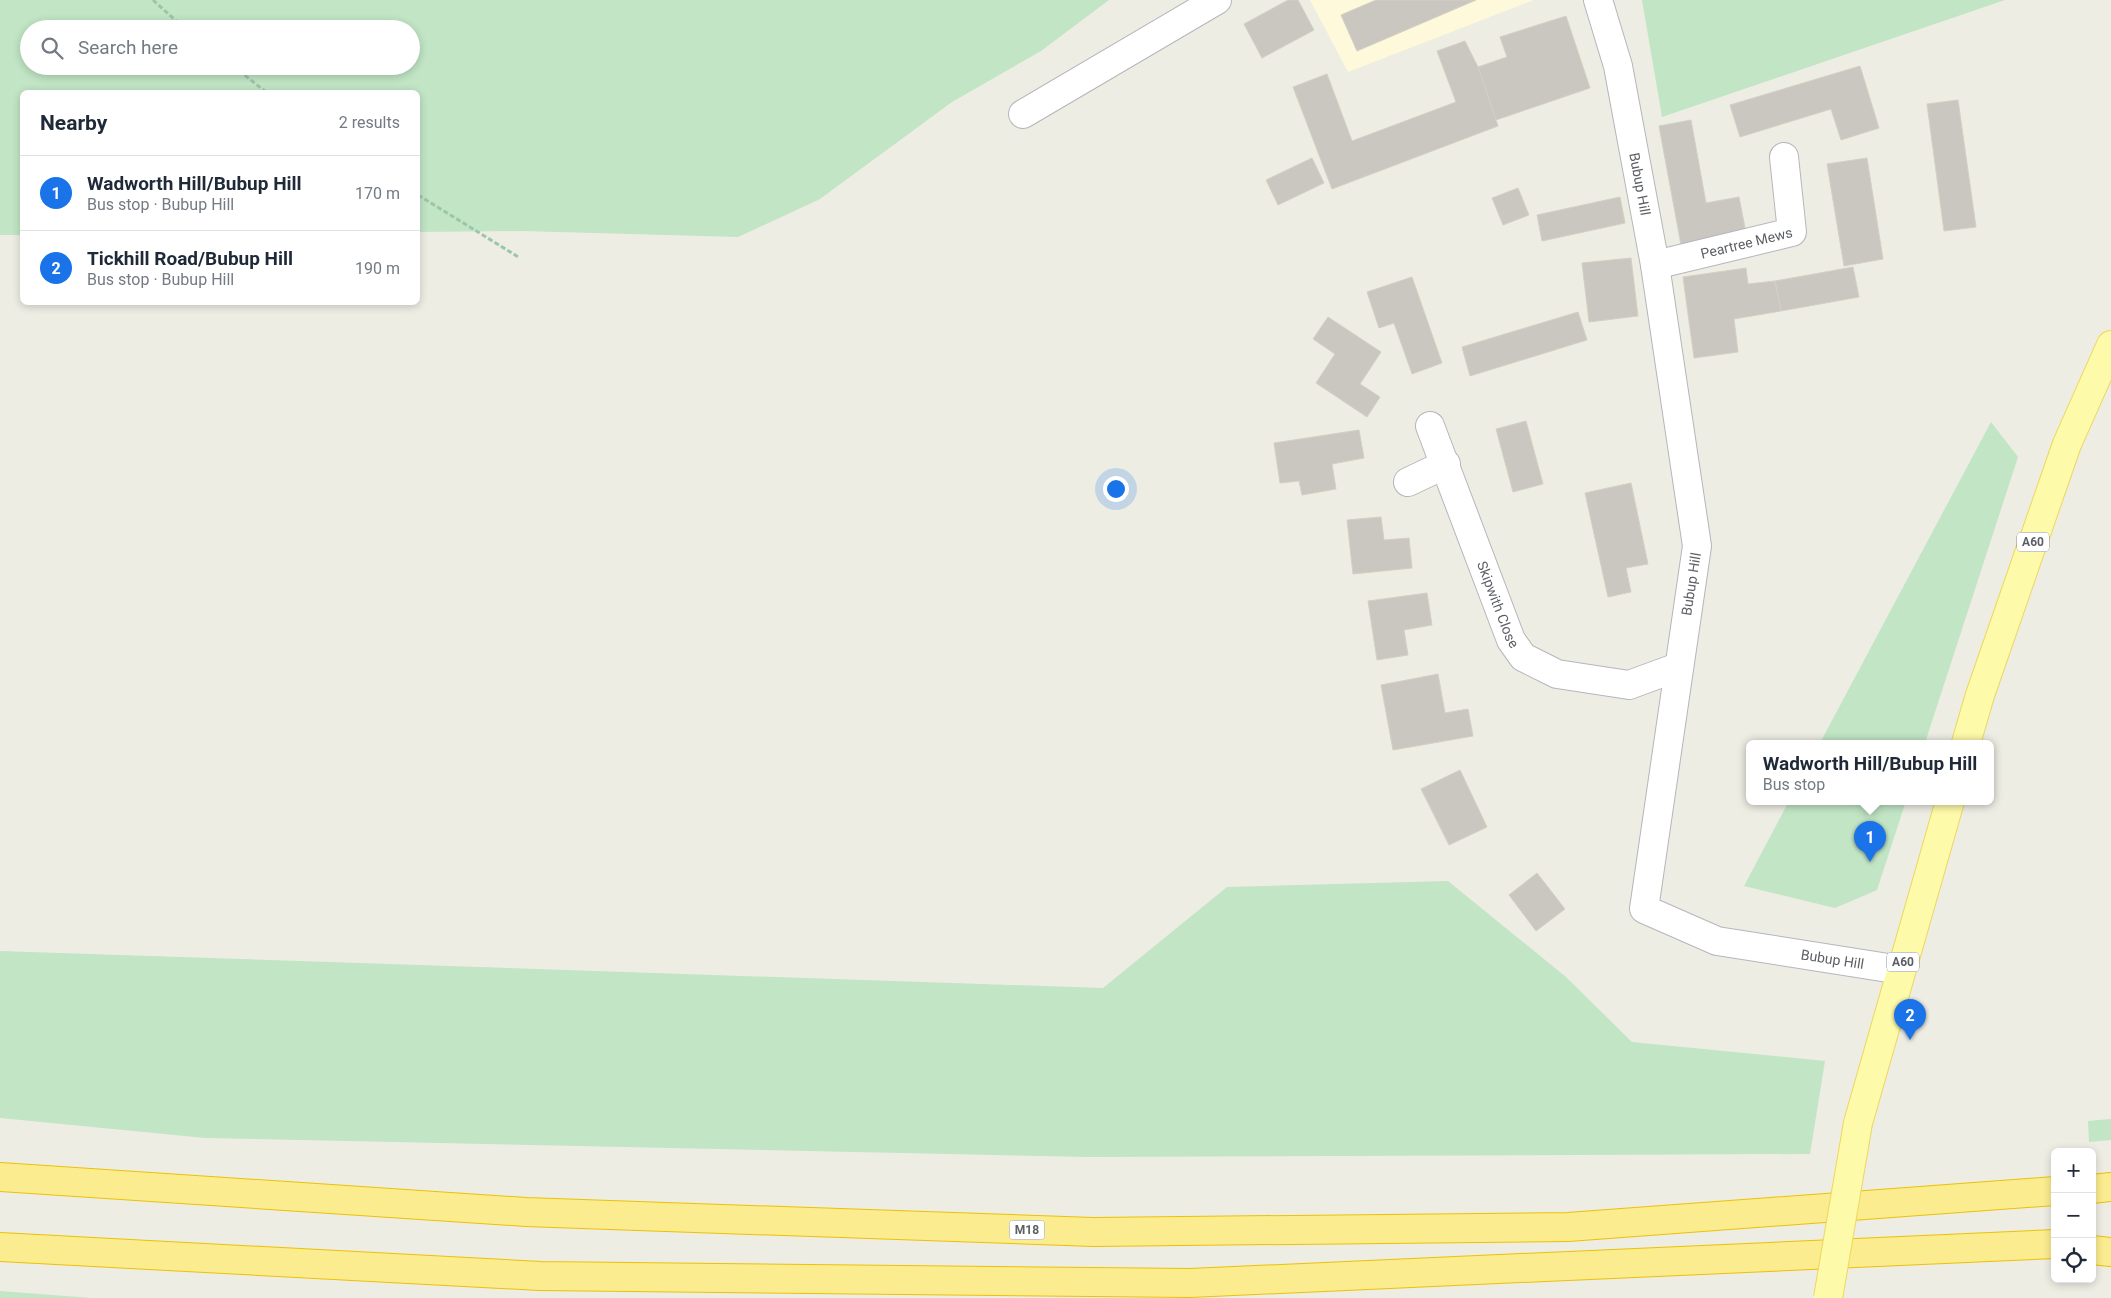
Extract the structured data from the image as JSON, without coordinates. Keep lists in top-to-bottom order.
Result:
{
  "streets": {
    "highway": ["M18"],
    "main road": ["A60"],
    "street": ["Bubup Hill", "Peartree Mews", "Skipwith Close"]
  },
  "crossings": [
    ["Bubup Hill", "Peartree Mews"],
    ["Bubup Hill", "A60"],
    ["Bubup Hill", "Skipwith Close"]
  ],
  "page": {
    "search": "Search here",
    "heading": ["Nearby", "2 results"],
    "list": [
      {
        "mark": "1",
        "name": "Wadworth Hill/Bubup Hill",
        "note": "Bus stop · Bubup Hill",
        "value": "170 m"
      },
      {
        "mark": "2",
        "name": "Tickhill Road/Bubup Hill",
        "note": "Bus stop · Bubup Hill",
        "value": "190 m"
      }
    ],
    "popup": ["Wadworth Hill/Bubup Hill", "Bus stop"],
    "pins": ["1", "2"],
    "map_buttons": ["+", "−"]
  }
}
